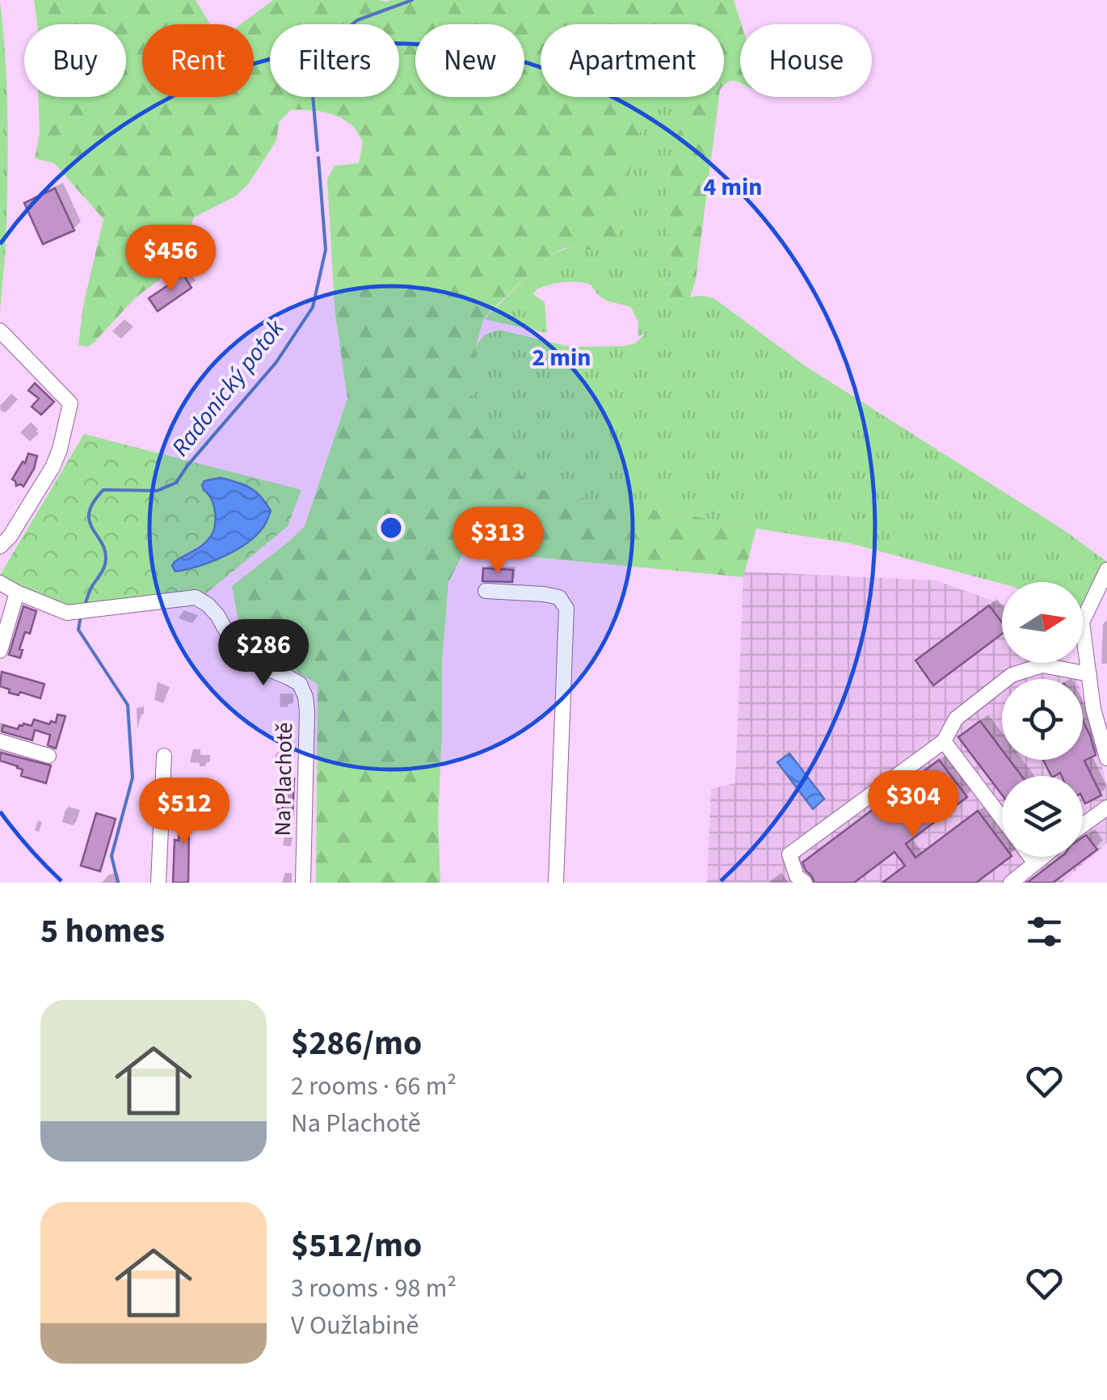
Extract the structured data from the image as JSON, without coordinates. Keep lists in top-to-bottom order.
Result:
{
  "streets": {
    "street": ["Na Plachotě"]
  },
  "water": ["Radonický potok"],
  "north": "right",
  "page": {
    "chip": [
      "Buy",
      "Rent",
      "Filters",
      "New",
      "Apartment",
      "House"
    ],
    "price": [
      "$456",
      "$313",
      "$286",
      "$304",
      "$512"
    ],
    "heading": "5 homes",
    "list": [
      {
        "name": "$286/mo",
        "note": "2 rooms · 66 m² · Na Plachotě"
      },
      {
        "name": "$512/mo",
        "note": "3 rooms · 98 m² · V Oužlabině"
      }
    ]
  },
  "rings": ["4 min", "2 min"]
}
